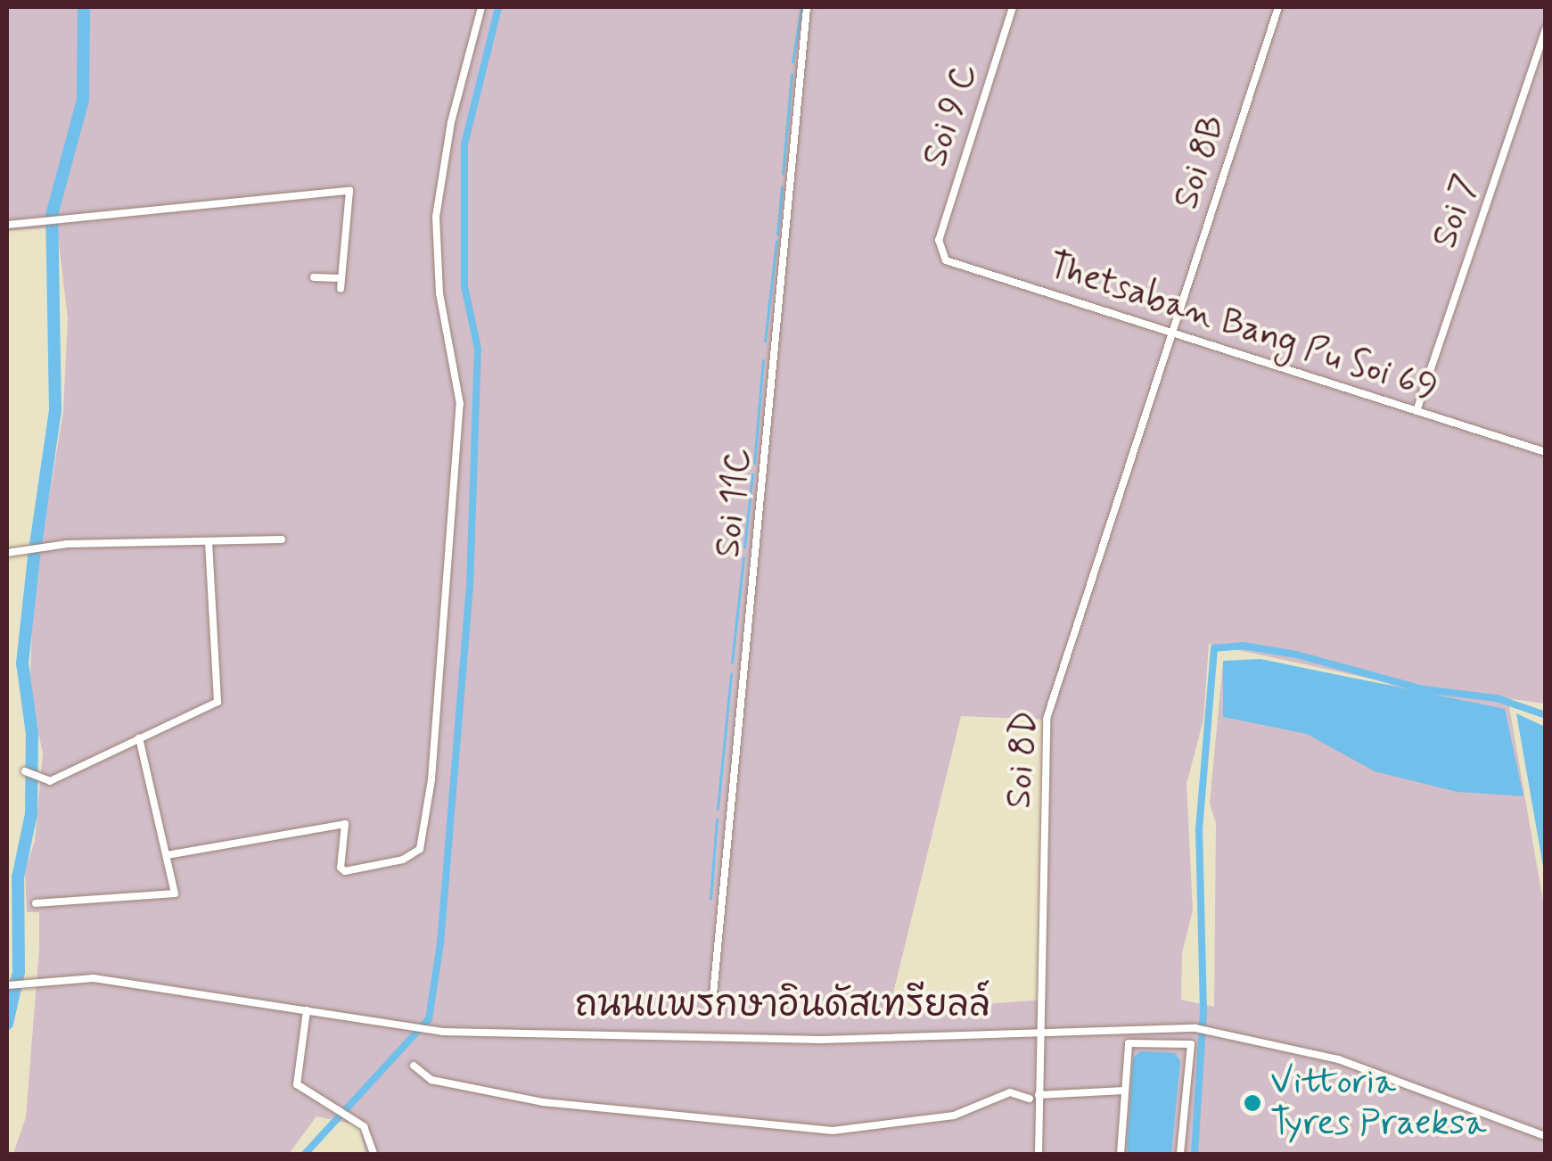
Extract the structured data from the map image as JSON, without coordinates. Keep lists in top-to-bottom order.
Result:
{
  "streets": {
    "street": [
      "Soi 9 C",
      "Soi 8B",
      "Soi 7",
      "Thetsaban Bang Pu Soi 69",
      "Soi 11C",
      "Soi 8D",
      "ถนนแพรกษาอินดัสเทรียลล์"
    ]
  },
  "crossings": [
    ["Soi 9 C", "Thetsaban Bang Pu Soi 69"],
    ["Soi 8B", "Thetsaban Bang Pu Soi 69"],
    ["Soi 8B", "Soi 8D"],
    ["Soi 7", "Thetsaban Bang Pu Soi 69"],
    ["Thetsaban Bang Pu Soi 69", "Soi 8D"],
    ["Soi 8D", "ถนนแพรกษาอินดัสเทรียลล์"]
  ],
  "places": ["Vittoria Tyres Praeksa"]
}
